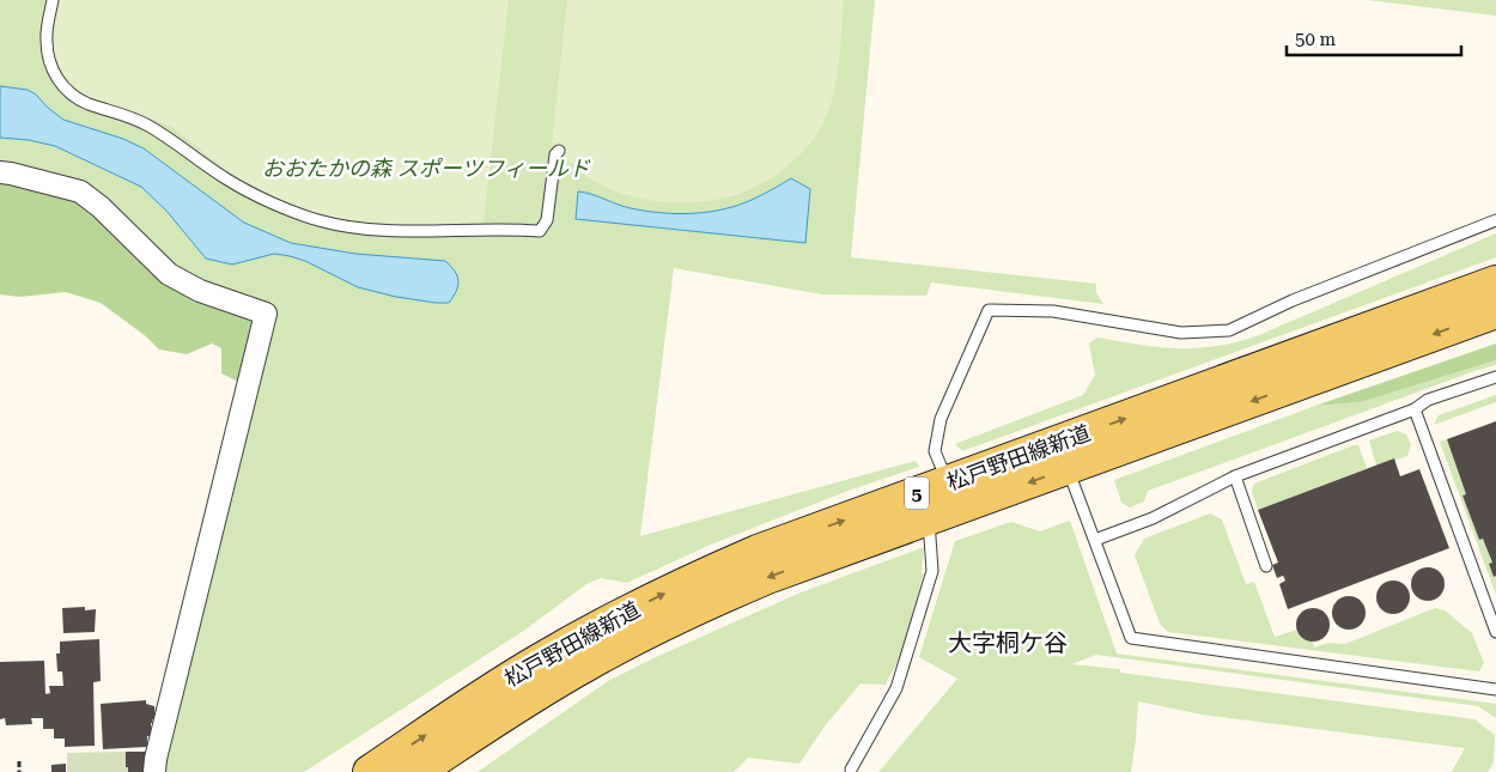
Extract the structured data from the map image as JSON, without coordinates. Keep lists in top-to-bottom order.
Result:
{
  "streets": {
    "main road": ["松戸野田線新道", "5"]
  },
  "districts": ["大字桐ケ谷"],
  "parks": ["おおたかの森 スポーツフィールド"],
  "scale_bar": "50 m"
}
